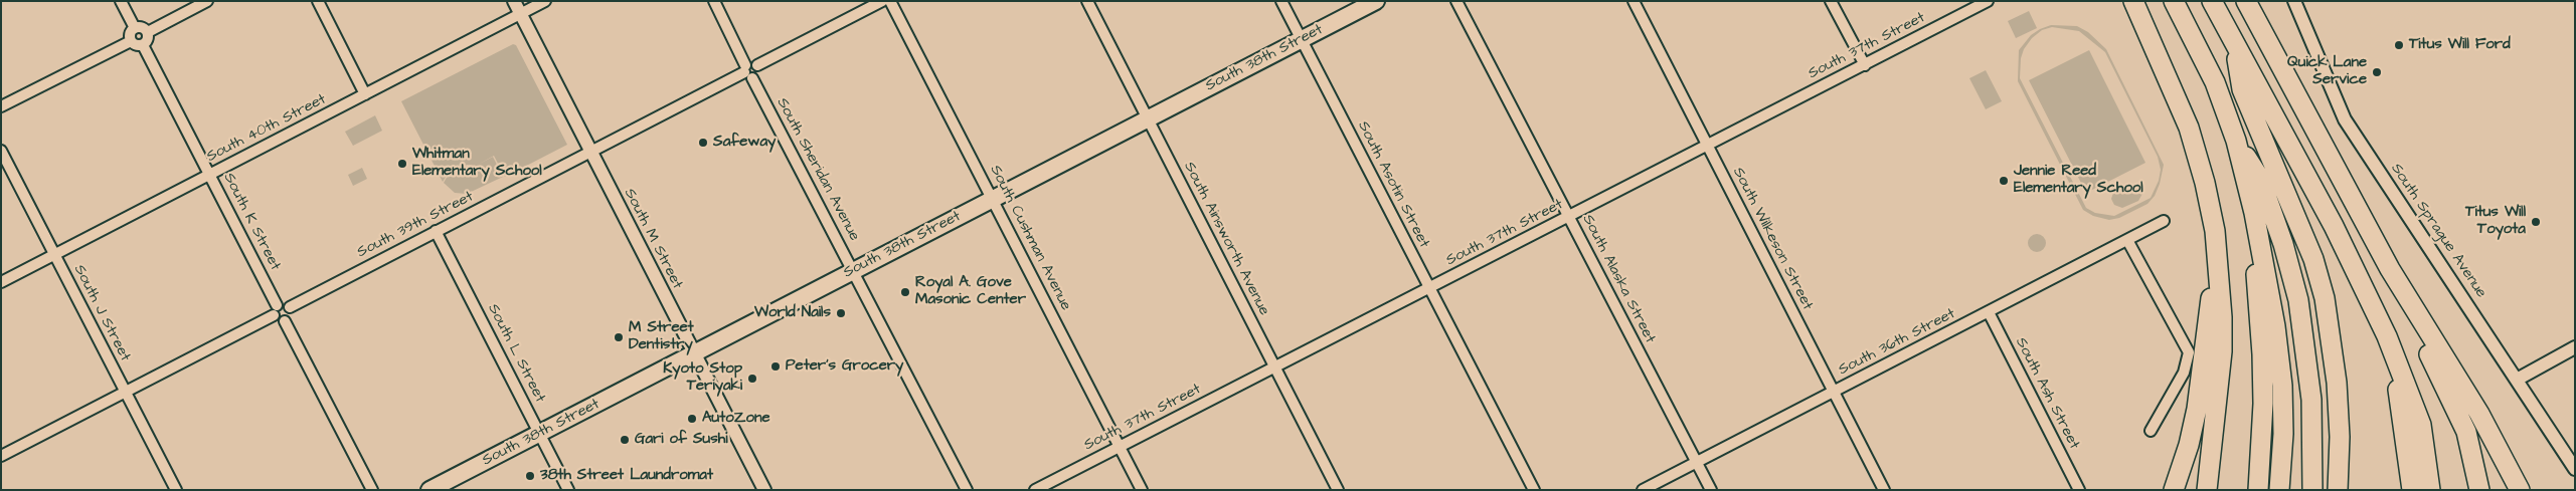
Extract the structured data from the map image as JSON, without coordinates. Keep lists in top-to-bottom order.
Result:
{
  "streets": {
    "main road": ["South 38th Street"],
    "street": [
      "South 37th Street",
      "South 40th Street",
      "South Sheridan Avenue",
      "South Asotin Street",
      "South K Street",
      "South 39th Street",
      "South Sprague Avenue",
      "South Cushman Avenue",
      "South M Street",
      "South Ainsworth Avenue",
      "South Wilkeson Street",
      "South Alaska Street",
      "South J Street",
      "South 36th Street",
      "South L Street",
      "South Ash Street"
    ]
  },
  "crossings": [
    ["South 37th Street", "South Asotin Street"],
    ["South 37th Street", "South Cushman Avenue"],
    ["South 37th Street", "South Ainsworth Avenue"],
    ["South 37th Street", "South Wilkeson Street"],
    ["South 37th Street", "South Alaska Street"],
    ["South 38th Street", "South Sheridan Avenue"],
    ["South 38th Street", "South Asotin Street"],
    ["South 38th Street", "South Cushman Avenue"],
    ["South 38th Street", "South M Street"],
    ["South 38th Street", "South Ainsworth Avenue"],
    ["South 38th Street", "South L Street"],
    ["South 40th Street", "South K Street"],
    ["South 40th Street", "South M Street"],
    ["South 40th Street", "South J Street"],
    ["South Sheridan Avenue", "South 39th Street"],
    ["South K Street", "South 39th Street"],
    ["South 39th Street", "South M Street"],
    ["South 39th Street", "South L Street"],
    ["South Wilkeson Street", "South 36th Street"],
    ["South Alaska Street", "South 36th Street"],
    ["South 36th Street", "South Ash Street"]
  ],
  "places": [
    "Titus Will Ford",
    "Quick Lane Service",
    "Safeway",
    "Whitman Elementary School",
    "Jennie Reed Elementary School",
    "Titus Will Toyota",
    "Royal A. Gove Masonic Center",
    "World Nails",
    "M Street Dentistry",
    "Peter's Grocery",
    "Kyoto Stop Teriyaki",
    "AutoZone",
    "Gari of Sushi",
    "38th Street Laundromat"
  ]
}
